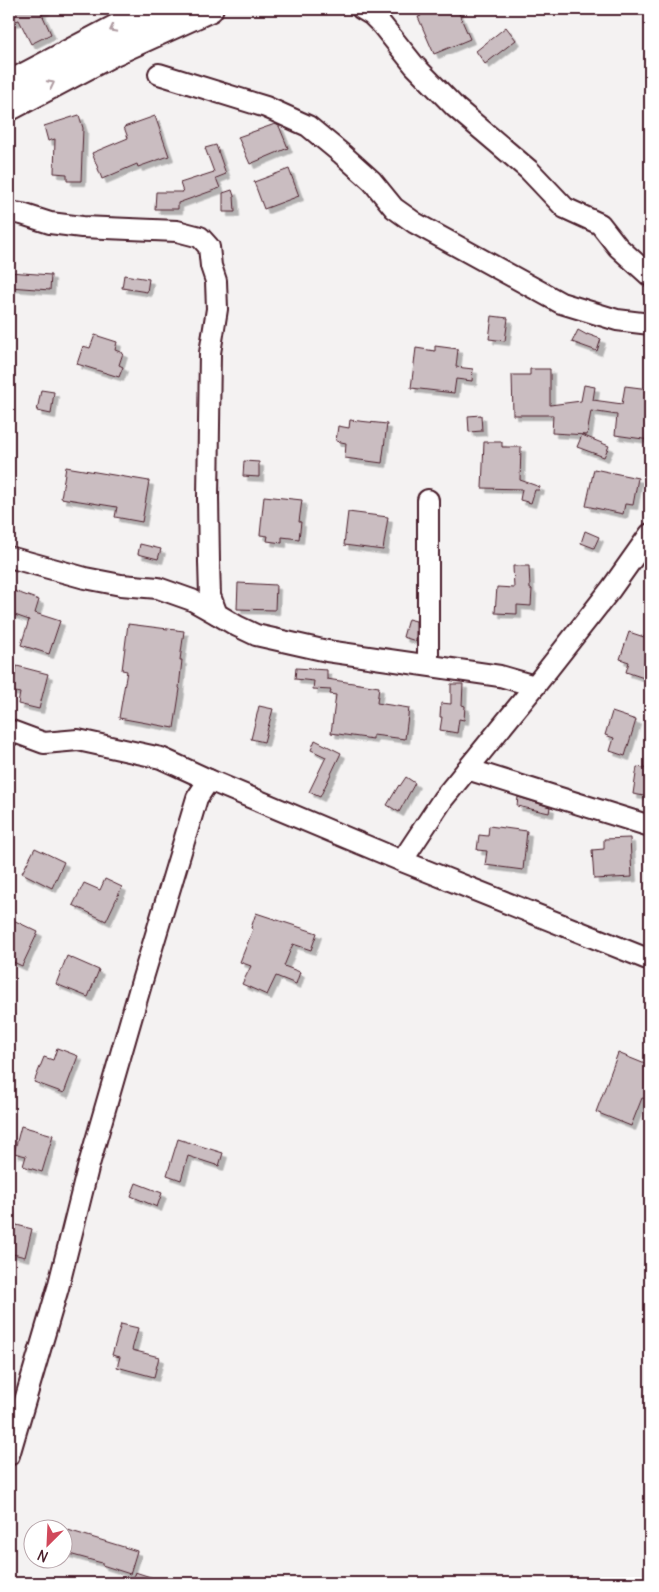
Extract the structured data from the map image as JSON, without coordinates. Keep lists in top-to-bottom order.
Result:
{
  "north": "bottom left"
}
